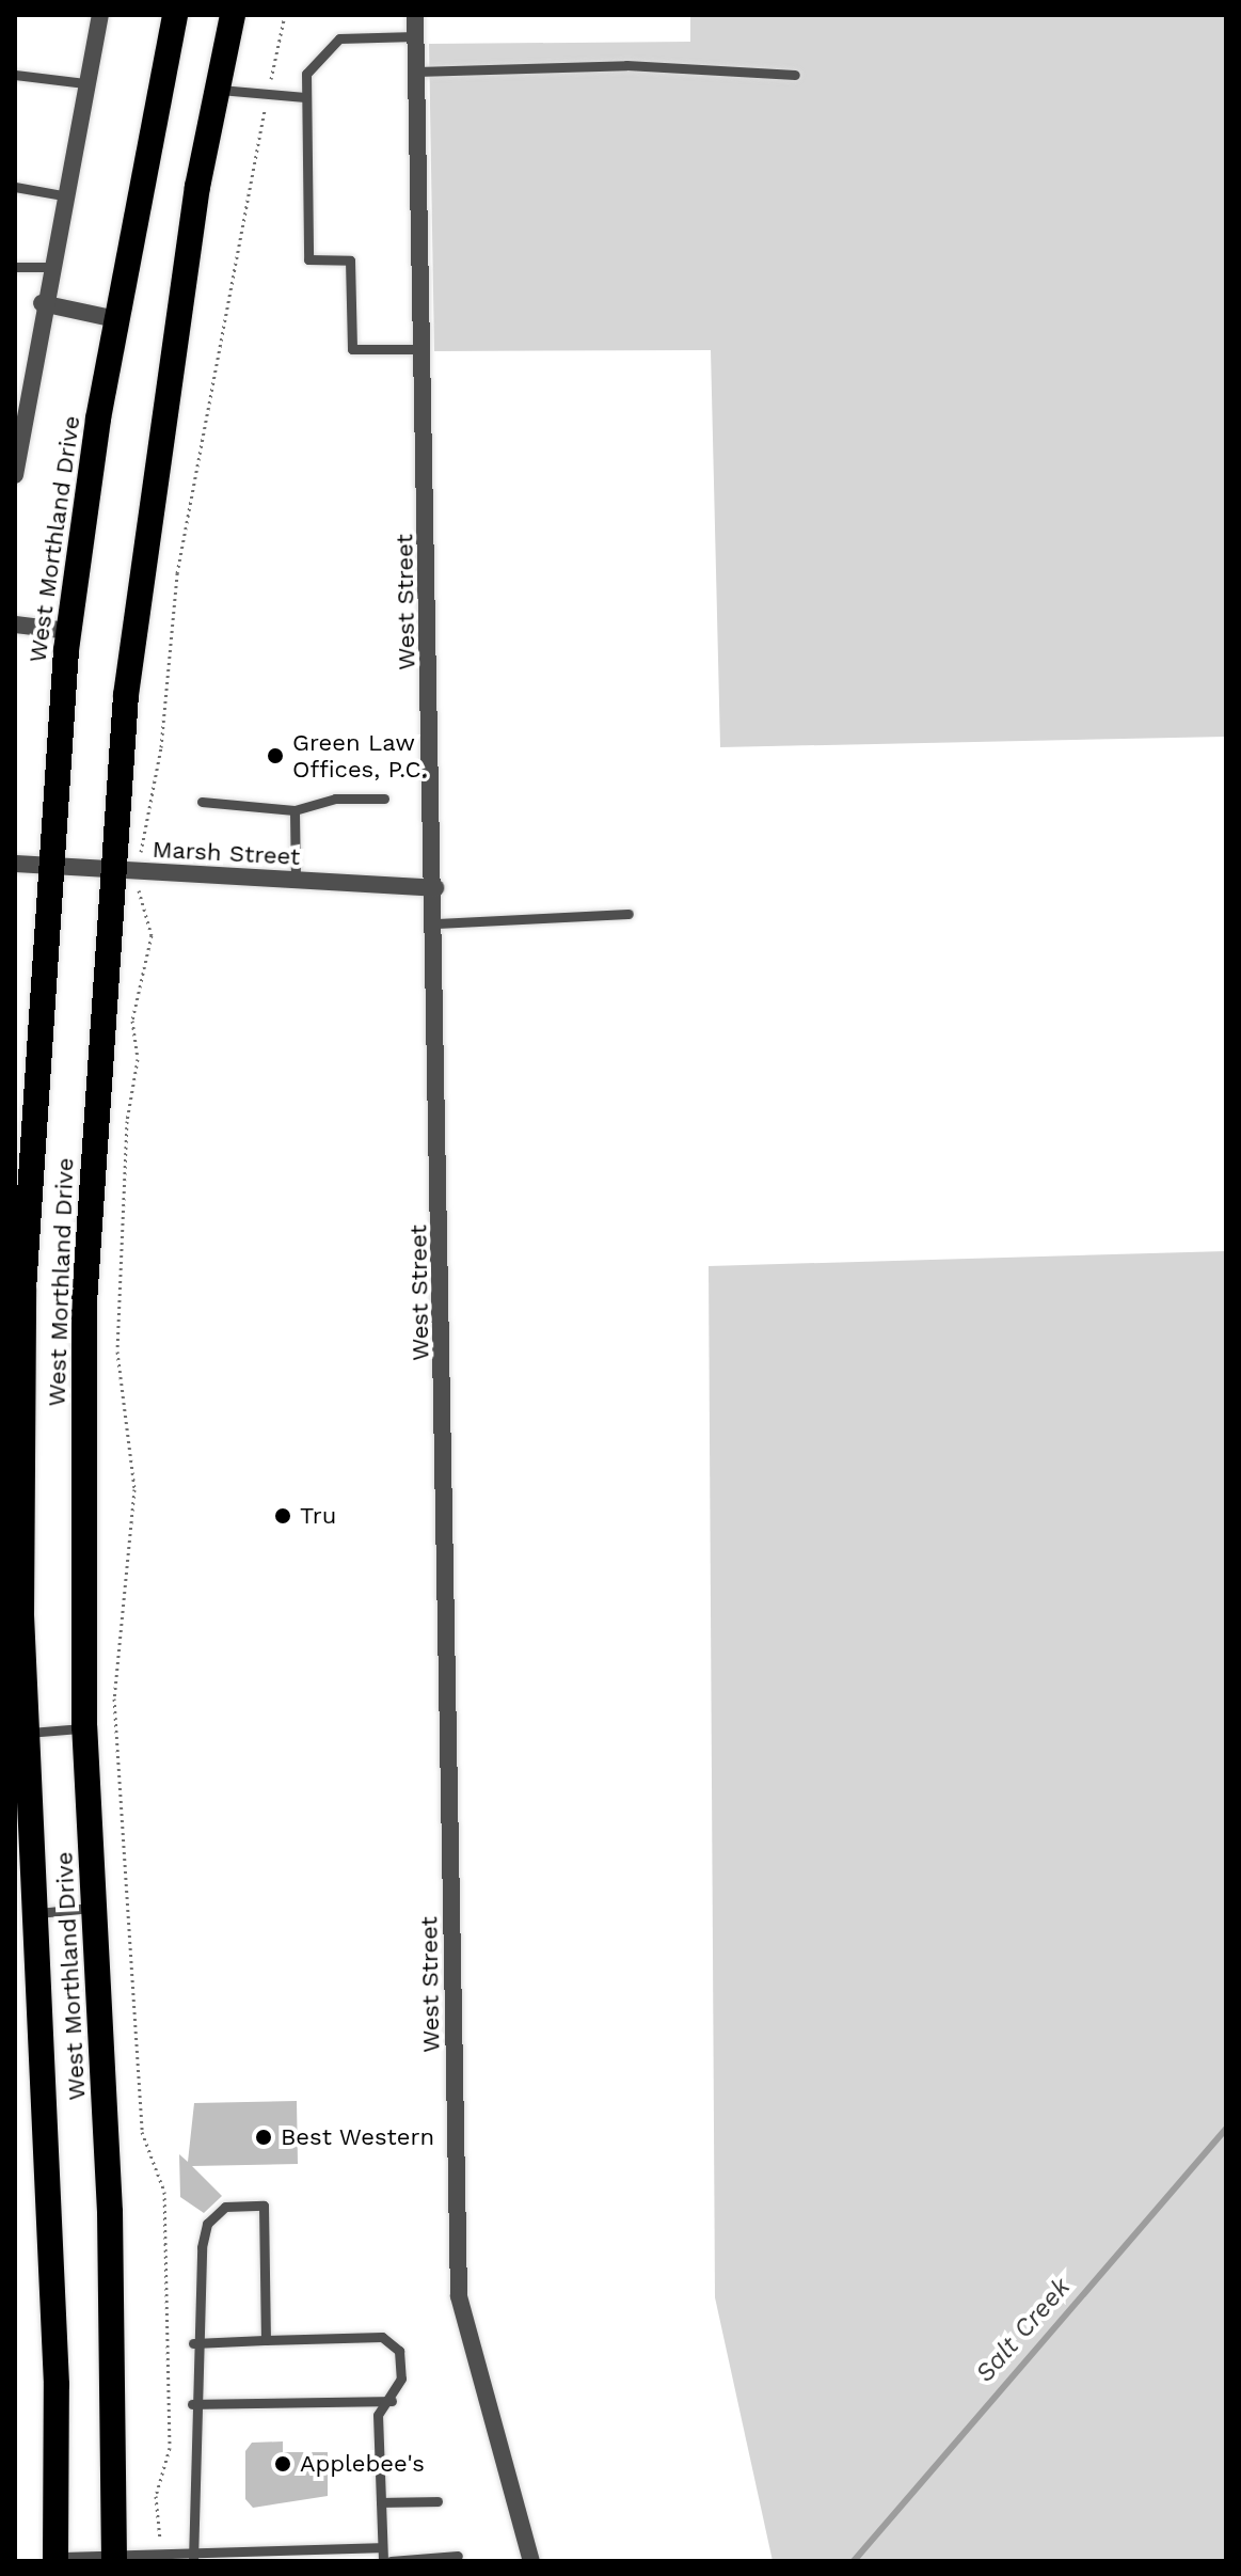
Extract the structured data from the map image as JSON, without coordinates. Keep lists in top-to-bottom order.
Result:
{
  "streets": {
    "highway": ["West Morthland Drive"],
    "street": ["West Street", "Marsh Street"]
  },
  "crossings": [
    ["West Morthland Drive", "Marsh Street"],
    ["West Street", "Marsh Street"]
  ],
  "water": ["Salt Creek"],
  "places": [
    "Green Law Offices, P.C.",
    "Tru",
    "Best Western",
    "Applebee's"
  ]
}
